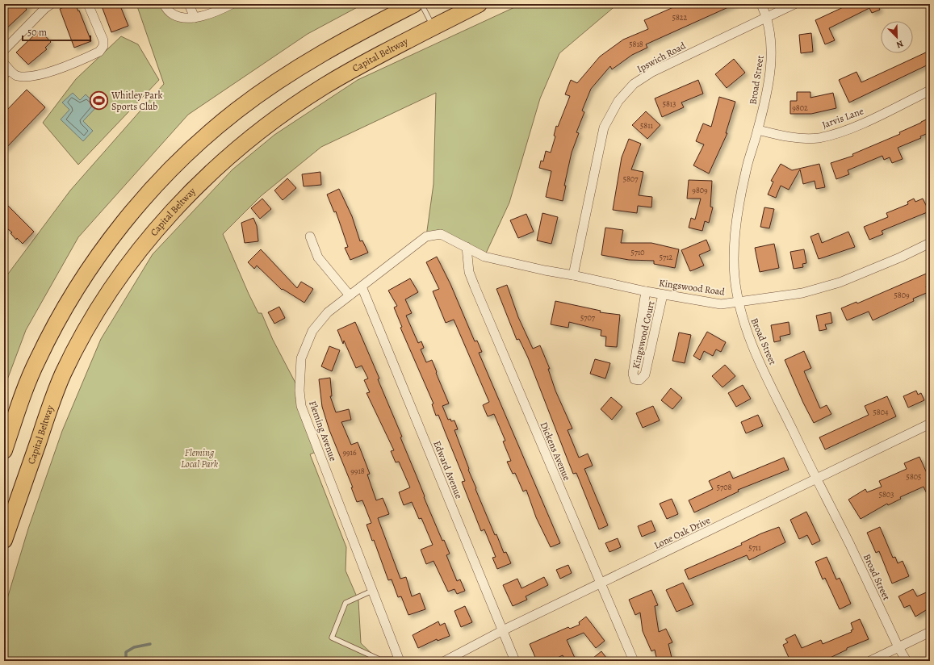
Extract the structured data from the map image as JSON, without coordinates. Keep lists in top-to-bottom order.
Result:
{
  "streets": {
    "highway": ["Capital Beltway"],
    "street": [
      "Ipswich Road",
      "Broad Street",
      "Jarvis Lane",
      "Kingswood Road",
      "Kingswood Court",
      "Fleming Avenue",
      "Dickens Avenue",
      "Edward Avenue",
      "Lone Oak Drive"
    ]
  },
  "crossings": [
    ["Ipswich Road", "Broad Street"],
    ["Ipswich Road", "Kingswood Road"],
    ["Broad Street", "Jarvis Lane"],
    ["Broad Street", "Kingswood Road"],
    ["Broad Street", "Lone Oak Drive"],
    ["Kingswood Road", "Kingswood Court"],
    ["Kingswood Road", "Fleming Avenue"],
    ["Kingswood Road", "Dickens Avenue"],
    ["Fleming Avenue", "Dickens Avenue"],
    ["Fleming Avenue", "Edward Avenue"],
    ["Dickens Avenue", "Lone Oak Drive"],
    ["Edward Avenue", "Lone Oak Drive"]
  ],
  "parks": ["Fleming Local Park"],
  "places": {
    "sports": ["Whitley Park Sports Club"]
  },
  "house_numbers": [
    "5822",
    "5818",
    "5813",
    "9802",
    "5811",
    "5807",
    "9809",
    "5710",
    "5712",
    "5809",
    "5707",
    "5804",
    "9916",
    "9918",
    "5805",
    "5708",
    "5803",
    "5711"
  ],
  "scale_bar": "50 m",
  "north": "bottom right"
}
